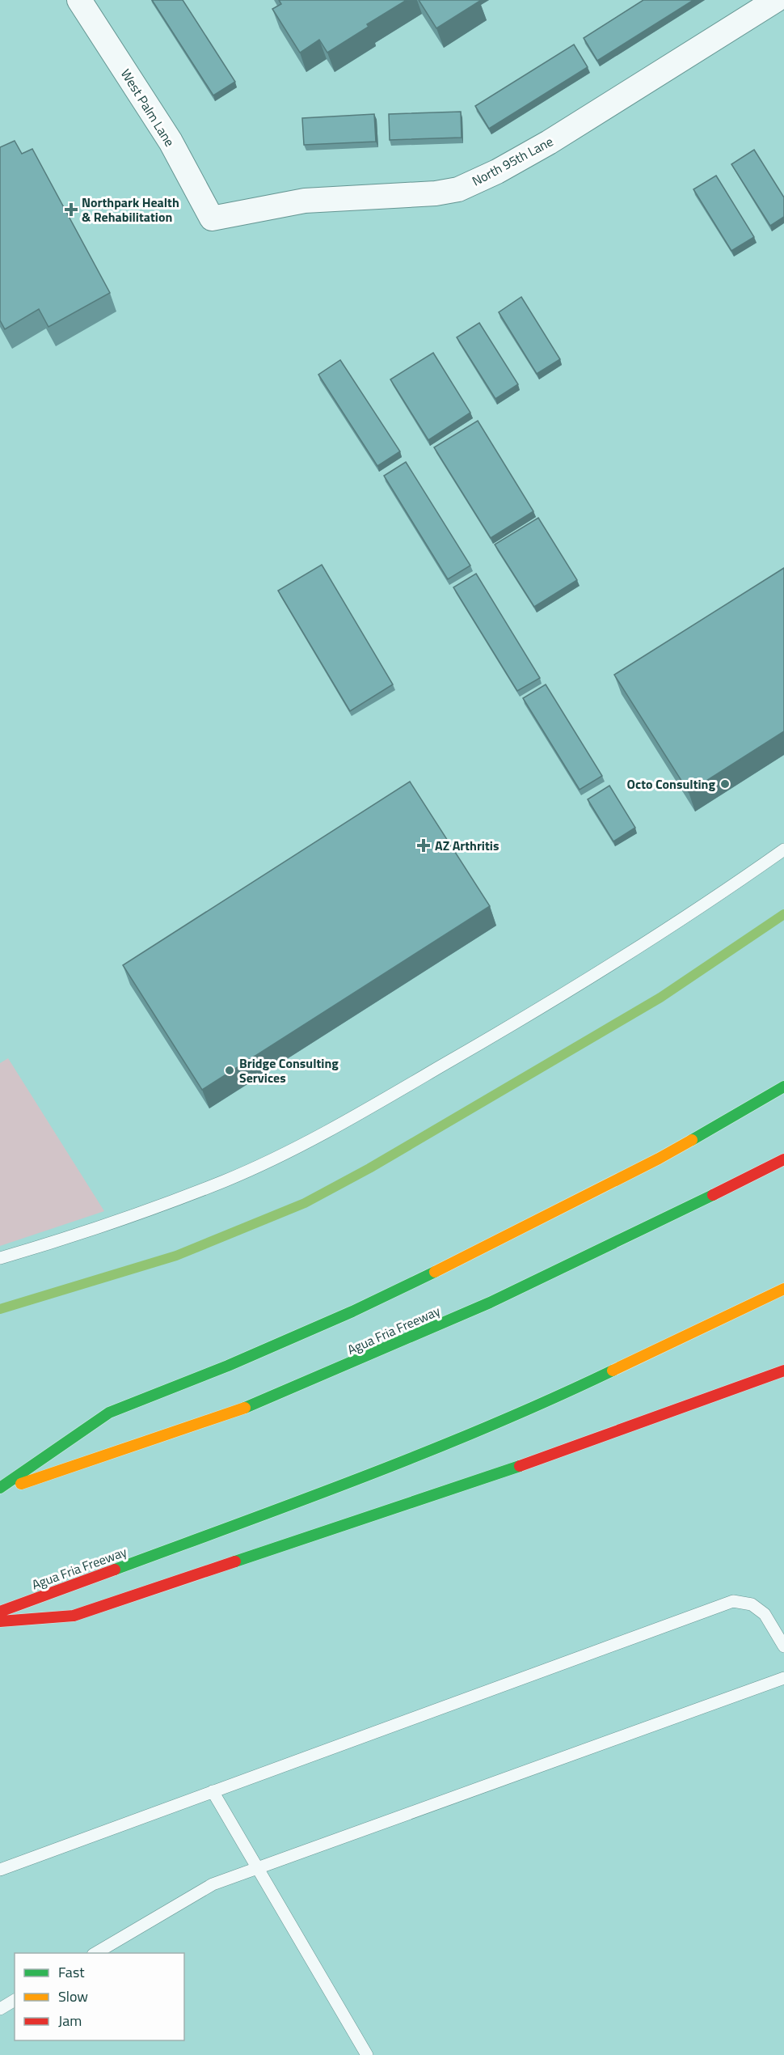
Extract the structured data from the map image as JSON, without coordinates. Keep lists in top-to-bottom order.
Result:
{
  "streets": {
    "highway": ["Agua Fria Freeway"],
    "street": ["West Palm Lane", "North 95th Lane"]
  },
  "crossings": [
    ["West Palm Lane", "North 95th Lane"]
  ],
  "places": {
    "health": ["Northpark Health & Rehabilitation", "AZ Arthritis"],
    "other": ["Octo Consulting", "Bridge Consulting Services"]
  },
  "legend": ["Fast", "Slow", "Jam"]
}
